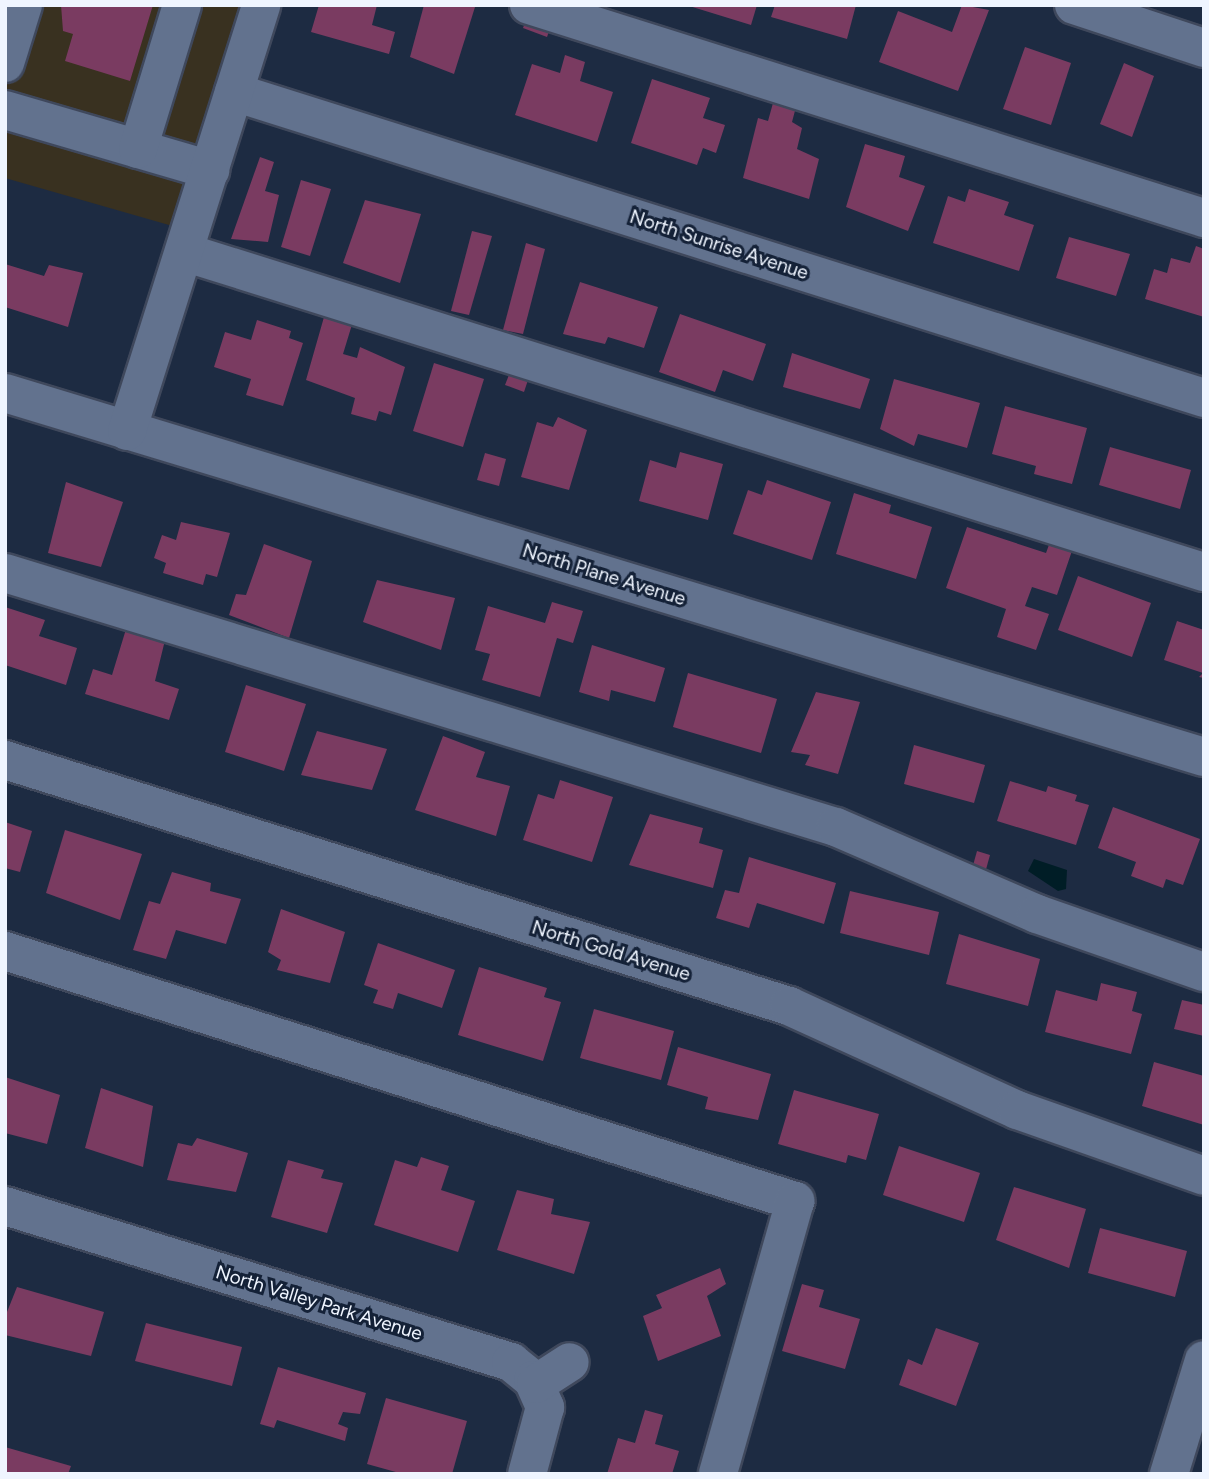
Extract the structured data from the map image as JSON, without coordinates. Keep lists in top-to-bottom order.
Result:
{
  "streets": {
    "street": [
      "North Sunrise Avenue",
      "North Plane Avenue",
      "North Gold Avenue",
      "North Valley Park Avenue"
    ]
  }
}
